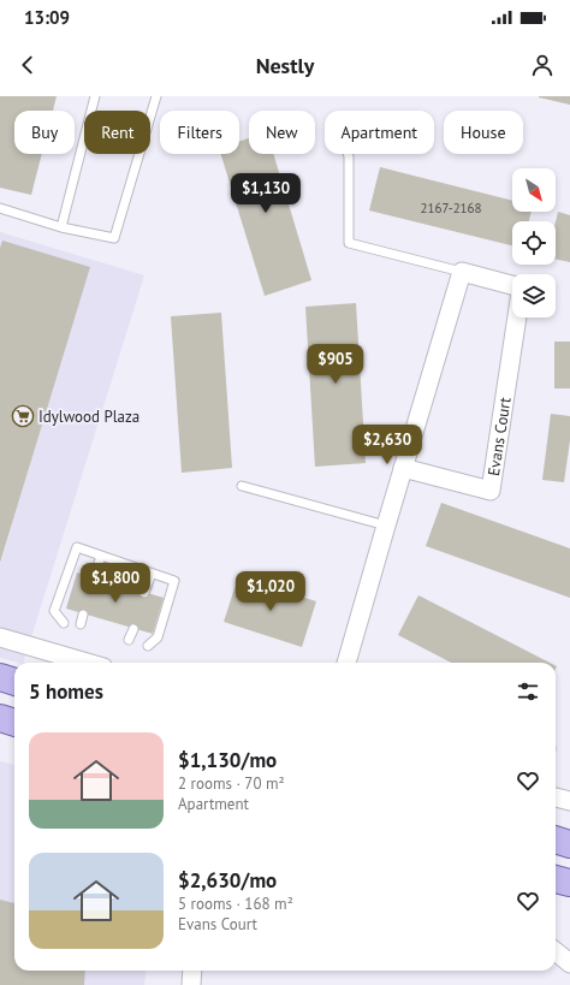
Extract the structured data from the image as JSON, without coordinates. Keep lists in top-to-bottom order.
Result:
{
  "streets": {
    "street": ["Evans Court"]
  },
  "places": {
    "supermarket": ["Idylwood Plaza"]
  },
  "house_numbers": ["2167-2168"],
  "north": "bottom right",
  "page": {
    "status": "13:09",
    "header": "Nestly",
    "chip": [
      "Buy",
      "Rent",
      "Filters",
      "New",
      "Apartment",
      "House"
    ],
    "price": [
      "$1,130",
      "$905",
      "$2,630",
      "$1,800",
      "$1,020"
    ],
    "heading": "5 homes",
    "list": [
      {
        "name": "$1,130/mo",
        "note": "2 rooms · 70 m² · Apartment"
      },
      {
        "name": "$2,630/mo",
        "note": "5 rooms · 168 m² · Evans Court"
      }
    ]
  }
}
